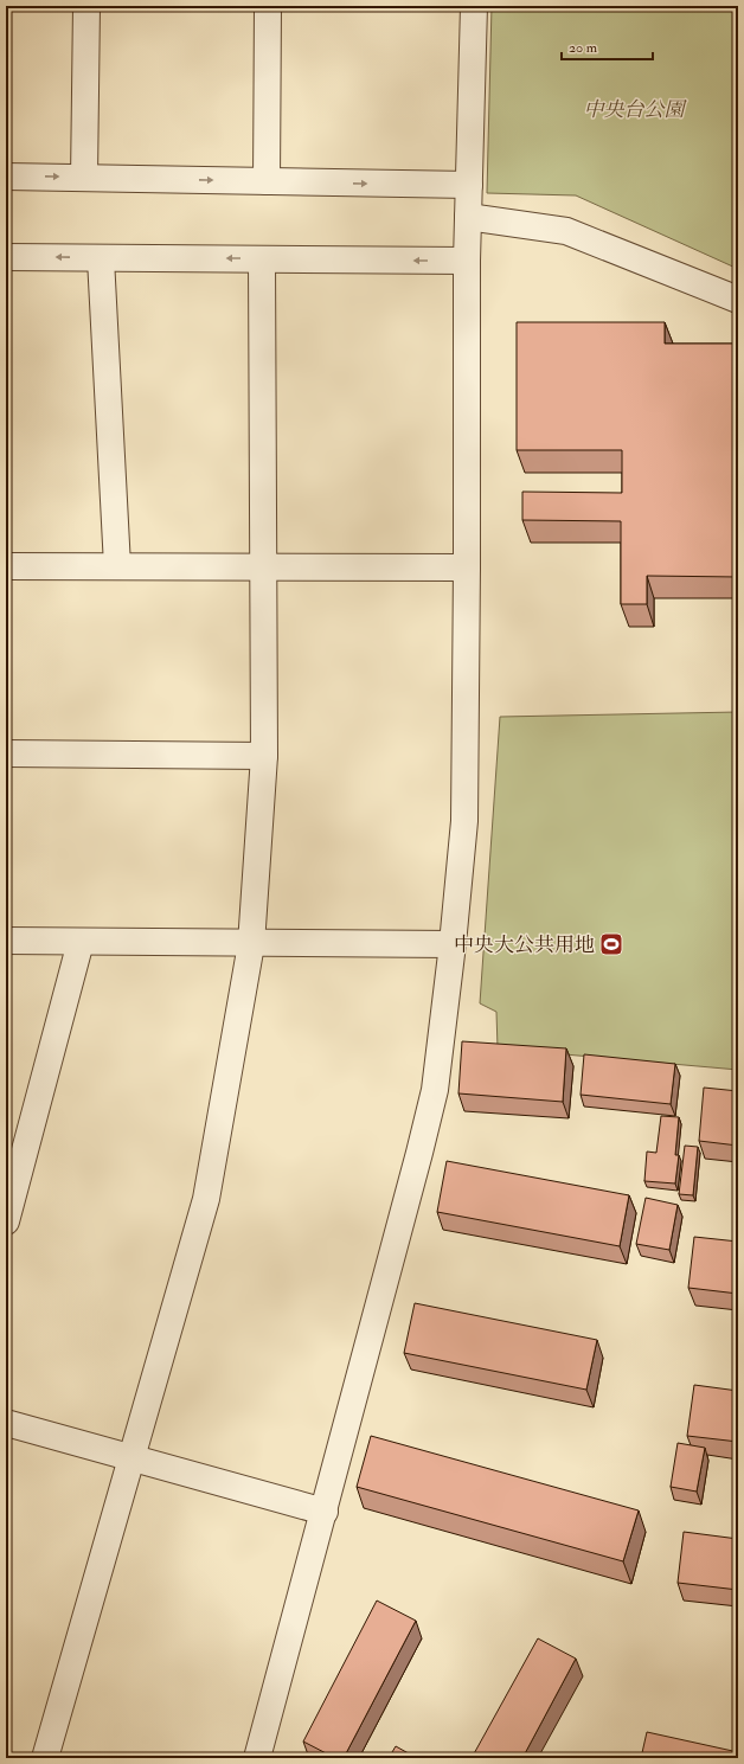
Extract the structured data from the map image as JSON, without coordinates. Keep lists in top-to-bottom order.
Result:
{
  "parks": ["中央台公園"],
  "places": {
    "sports": ["中央大公共用地"]
  },
  "scale_bar": "20 m"
}
